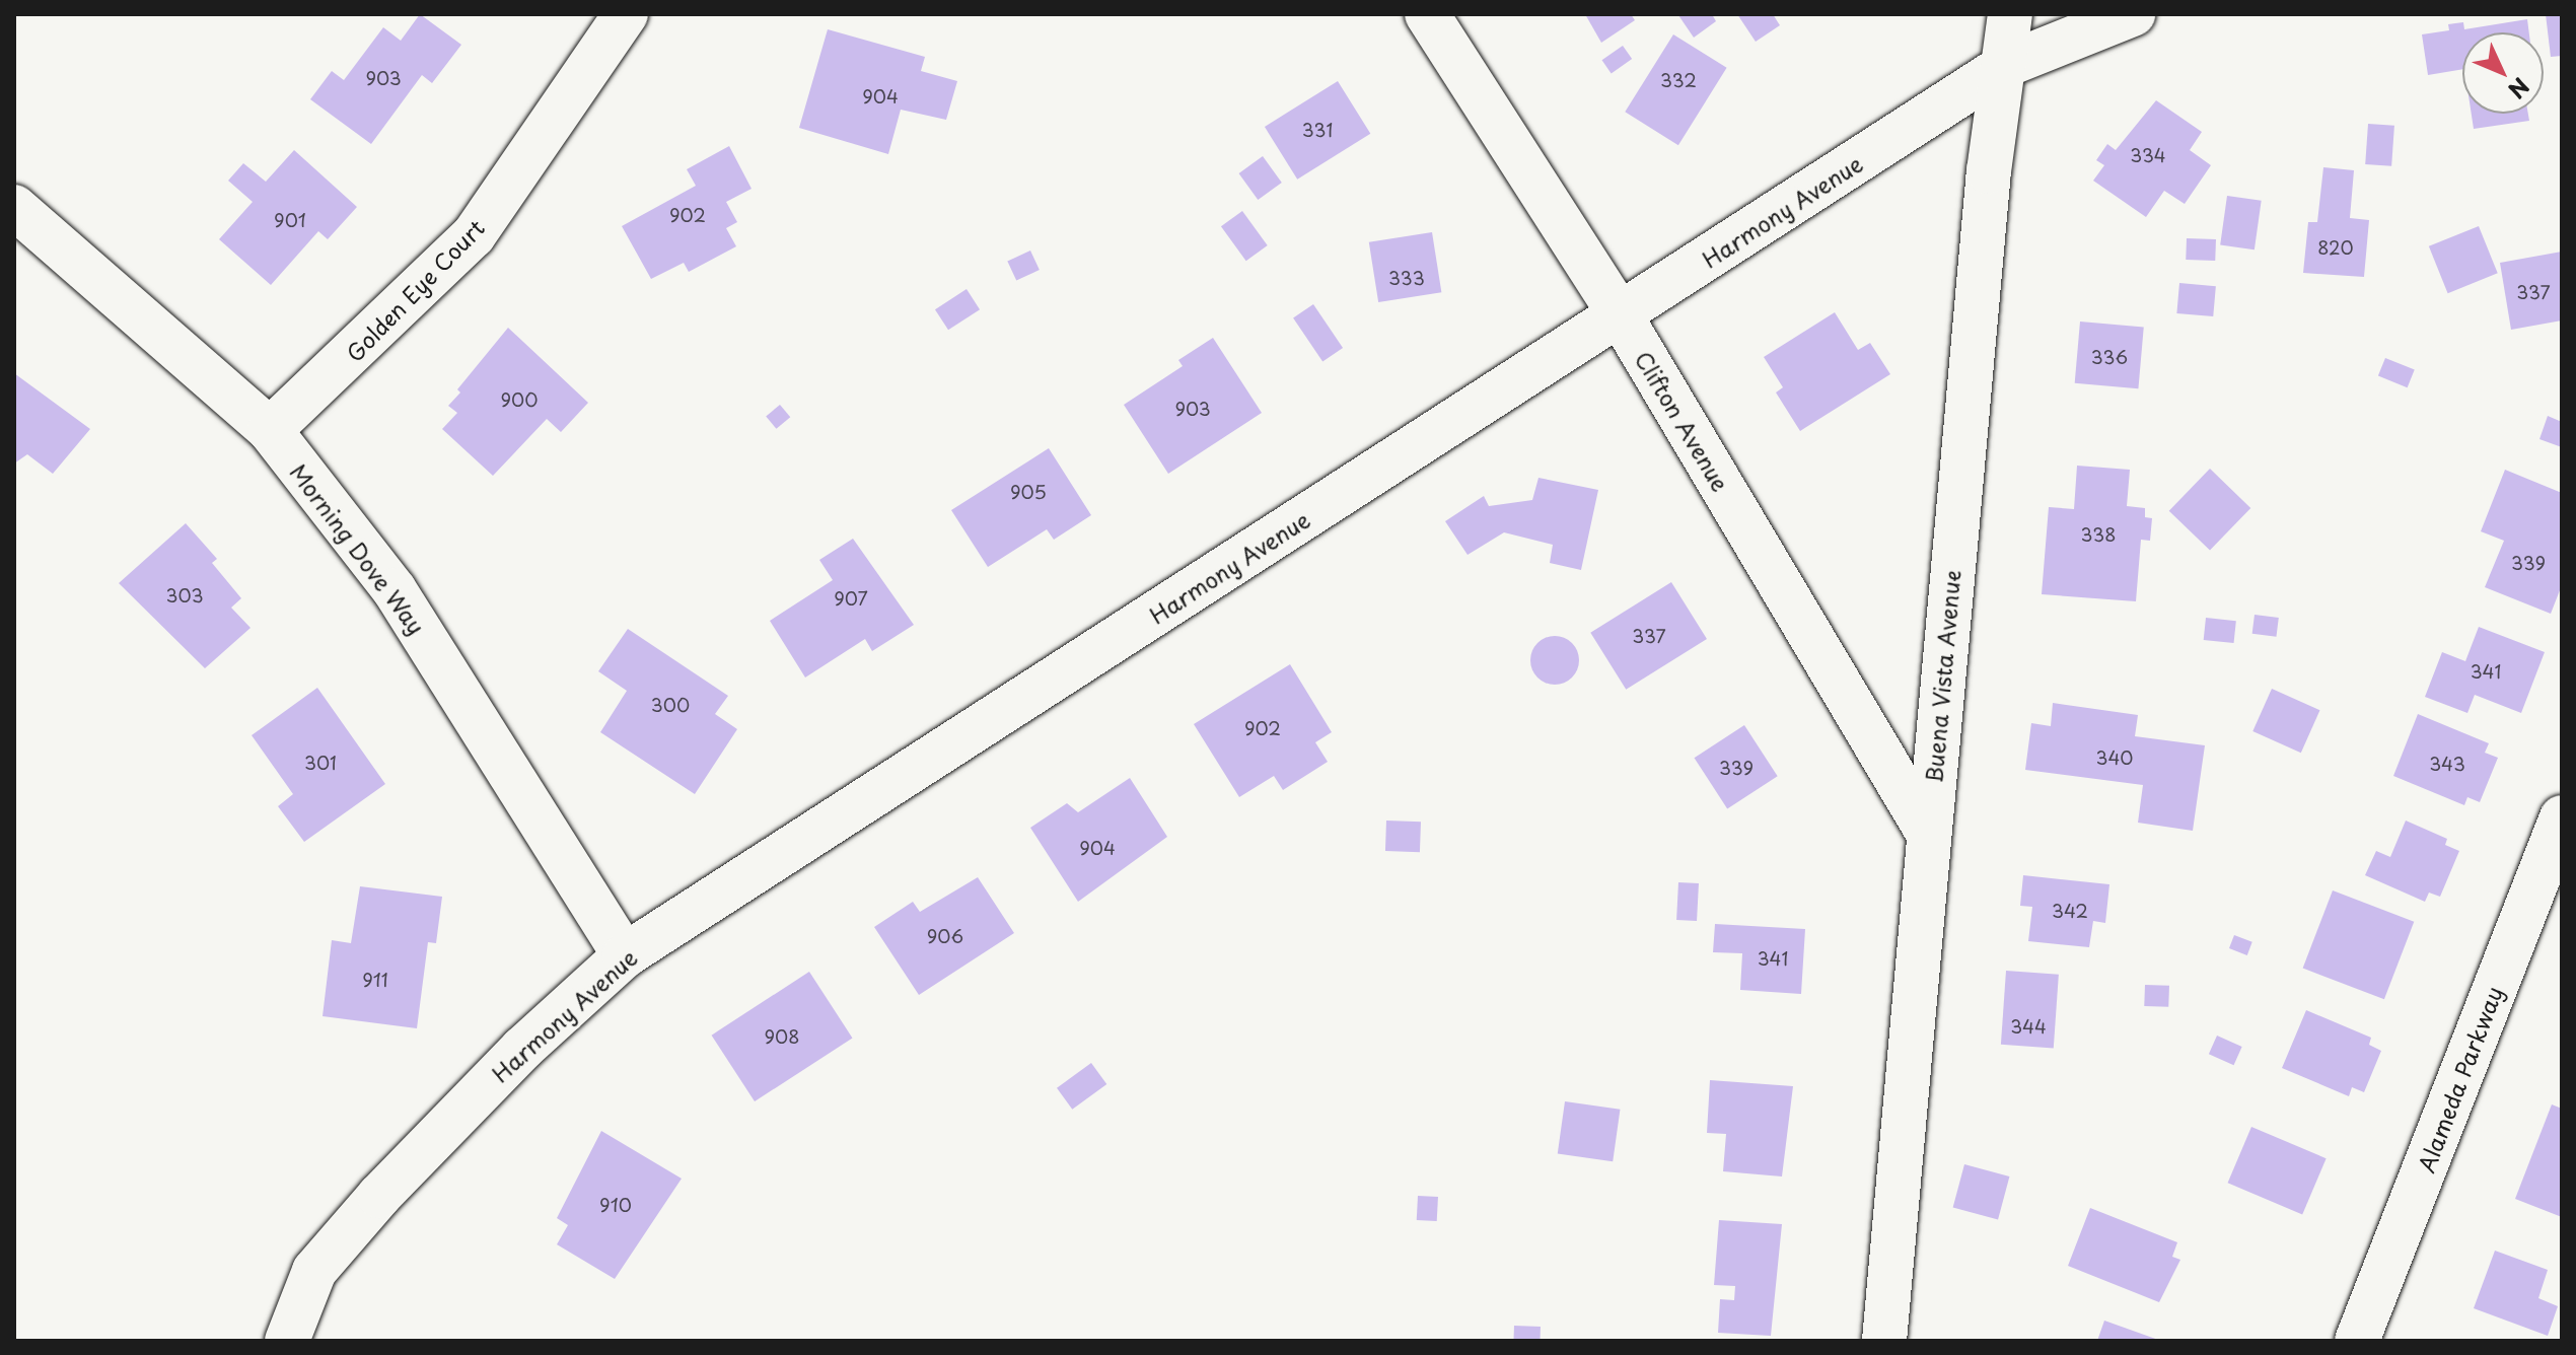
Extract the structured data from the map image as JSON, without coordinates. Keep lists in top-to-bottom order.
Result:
{
  "streets": {
    "street": [
      "Harmony Avenue",
      "Golden Eye Court",
      "Clifton Avenue",
      "Morning Dove Way",
      "Buena Vista Avenue",
      "Alameda Parkway"
    ]
  },
  "crossings": [
    ["Harmony Avenue", "Clifton Avenue"],
    ["Harmony Avenue", "Morning Dove Way"],
    ["Harmony Avenue", "Buena Vista Avenue"],
    ["Golden Eye Court", "Morning Dove Way"],
    ["Clifton Avenue", "Buena Vista Avenue"]
  ],
  "house_numbers": [
    "903",
    "332",
    "904",
    "331",
    "334",
    "902",
    "901",
    "820",
    "333",
    "337",
    "336",
    "900",
    "903",
    "905",
    "338",
    "339",
    "303",
    "907",
    "337",
    "341",
    "300",
    "902",
    "340",
    "301",
    "343",
    "339",
    "904",
    "342",
    "906",
    "341",
    "911",
    "344",
    "908",
    "910"
  ],
  "north": "bottom right"
}
